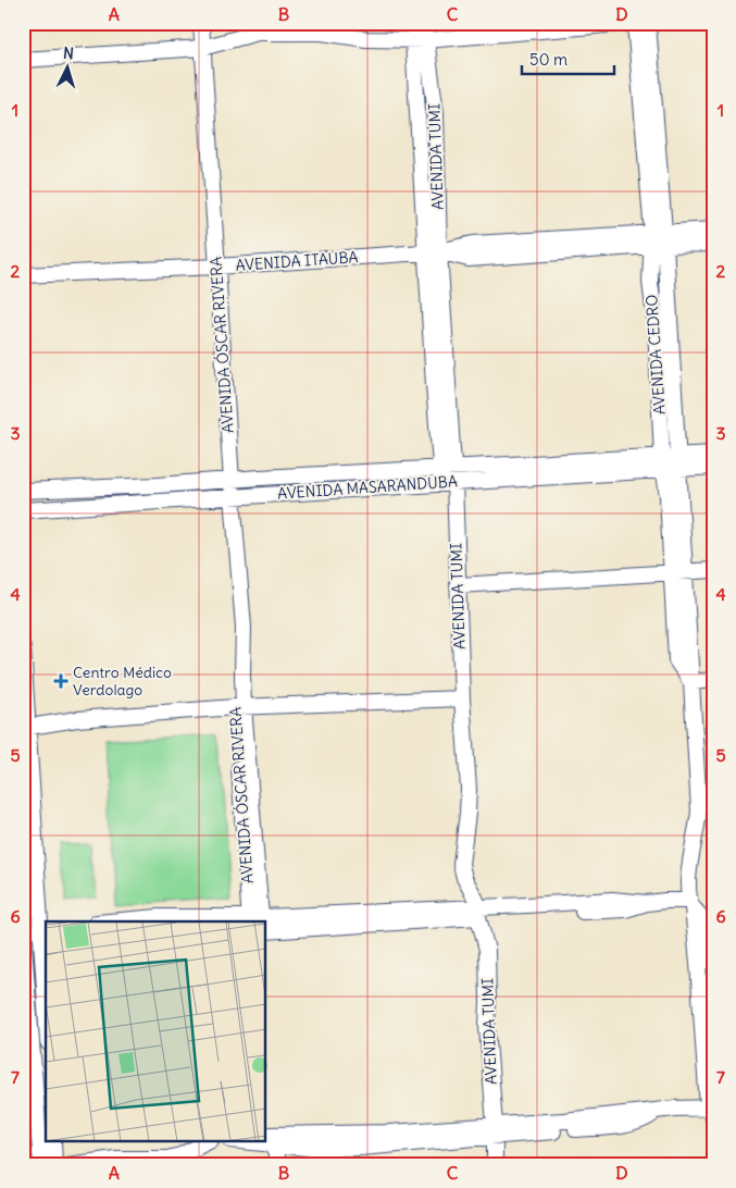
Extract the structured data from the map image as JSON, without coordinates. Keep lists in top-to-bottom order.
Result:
{
  "streets": {
    "street": [
      "AVENIDA TUMI",
      "AVENIDA ITAUBA",
      "AVENIDA ÓSCAR RIVERA",
      "AVENIDA CEDRO",
      "AVENIDA MASARANDUBA"
    ]
  },
  "crossings": [
    ["AVENIDA TUMI", "AVENIDA ITAUBA"],
    ["AVENIDA TUMI", "AVENIDA MASARANDUBA"],
    ["AVENIDA ITAUBA", "AVENIDA ÓSCAR RIVERA"],
    ["AVENIDA ITAUBA", "AVENIDA CEDRO"],
    ["AVENIDA ÓSCAR RIVERA", "AVENIDA MASARANDUBA"],
    ["AVENIDA CEDRO", "AVENIDA MASARANDUBA"]
  ],
  "places": {
    "health": ["Centro Médico Verdolago"]
  },
  "scale_bar": "50 m",
  "north": "top",
  "grid": {
    "columns": [
      "A",
      "B",
      "C",
      "D"
    ],
    "rows": [
      "1",
      "2",
      "3",
      "4",
      "5",
      "6",
      "7"
    ]
  }
}
